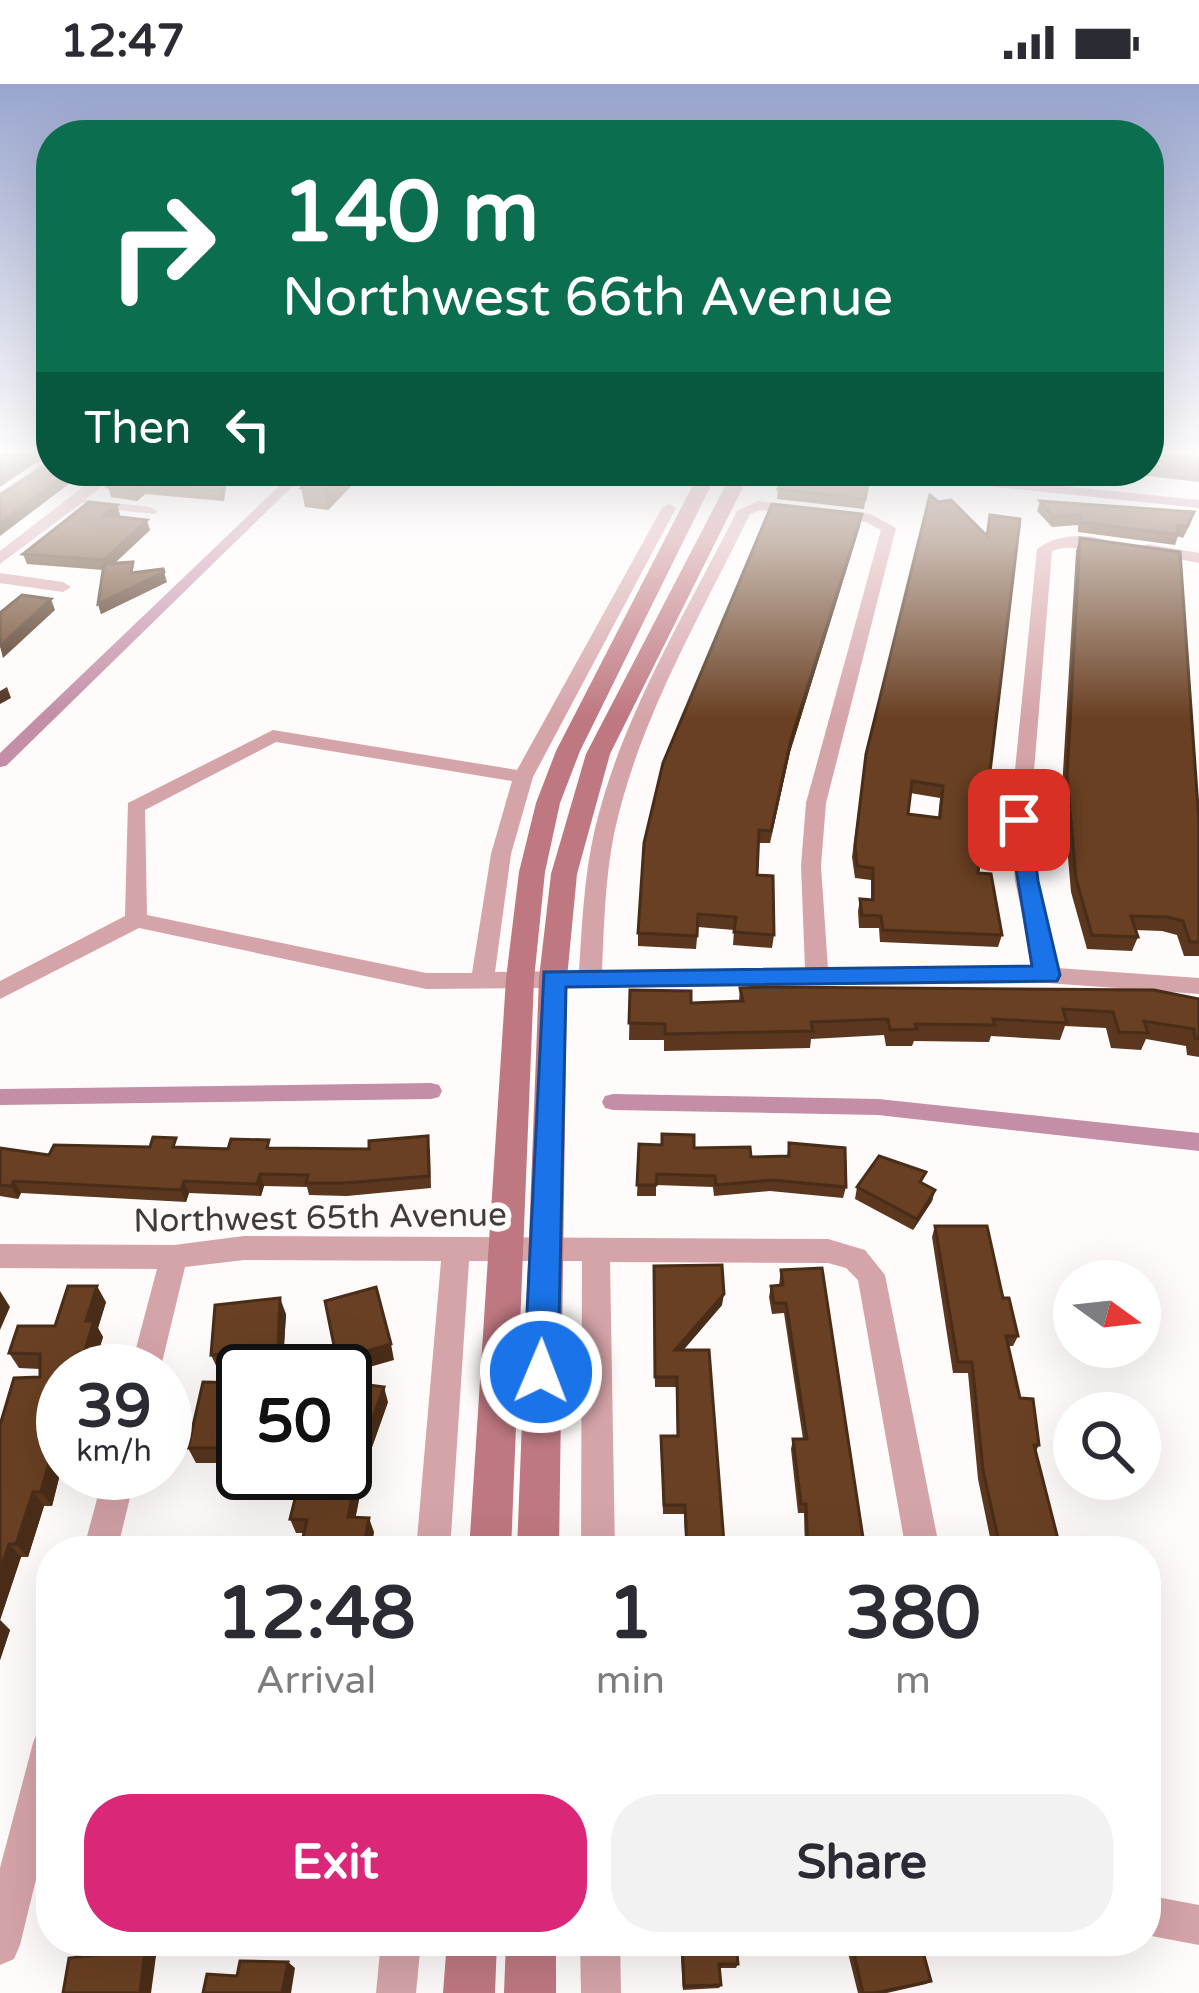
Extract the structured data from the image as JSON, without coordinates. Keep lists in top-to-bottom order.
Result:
{
  "streets": {
    "street": ["Northwest 65th Avenue"]
  },
  "north": "right",
  "page": {
    "status": "12:47",
    "turn": ["140 m", "Northwest 66th Avenue"],
    "then": "Then",
    "speed": "39 km/h",
    "limit": "50",
    "eta": [
      "12:48",
      "Arrival",
      "1",
      "min",
      "380",
      "m"
    ],
    "buttons": ["Exit", "Share"]
  }
}
